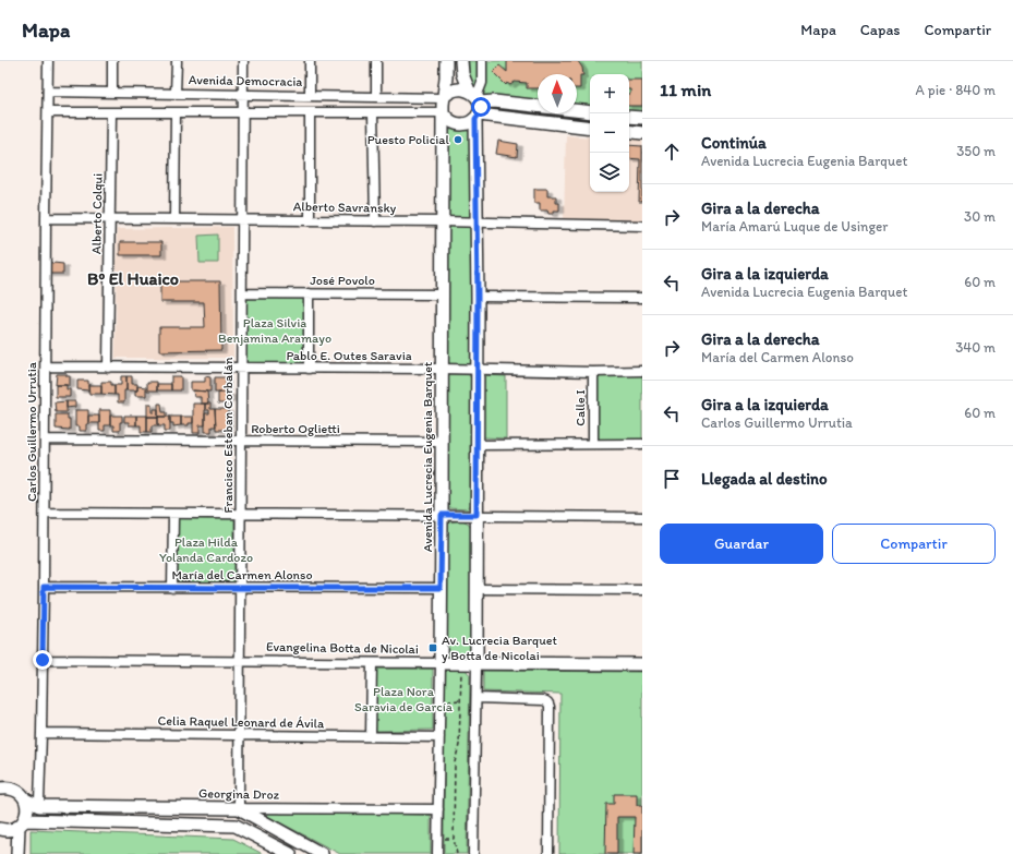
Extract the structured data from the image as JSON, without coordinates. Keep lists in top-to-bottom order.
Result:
{
  "streets": {
    "street": [
      "Avenida Democracia",
      "Alberto Savransky",
      "Alberto Colqui",
      "José Povolo",
      "Pablo E. Outes Saravia",
      "Calle I",
      "Roberto Oglietti",
      "Carlos Guillermo Urrutia",
      "Francisco Esteban Corbalán",
      "Avenida Lucrecia Eugenia Barquet",
      "María del Carmen Alonso",
      "Evangelina Botta de Nicolai",
      "Celia Raquel Leonard de Ávila",
      "Georgina Droz"
    ]
  },
  "crossings": [
    ["Avenida Democracia", "Carlos Guillermo Urrutia"],
    ["Avenida Democracia", "Francisco Esteban Corbalán"],
    ["Avenida Democracia", "Avenida Lucrecia Eugenia Barquet"],
    ["Alberto Savransky", "Alberto Colqui"],
    ["Alberto Savransky", "Carlos Guillermo Urrutia"],
    ["Alberto Savransky", "Francisco Esteban Corbalán"],
    ["Alberto Savransky", "Avenida Lucrecia Eugenia Barquet"],
    ["Alberto Colqui", "Pablo E. Outes Saravia"],
    ["José Povolo", "Francisco Esteban Corbalán"],
    ["José Povolo", "Avenida Lucrecia Eugenia Barquet"],
    ["Pablo E. Outes Saravia", "Calle I"],
    ["Pablo E. Outes Saravia", "Carlos Guillermo Urrutia"],
    ["Pablo E. Outes Saravia", "Francisco Esteban Corbalán"],
    ["Pablo E. Outes Saravia", "Avenida Lucrecia Eugenia Barquet"],
    ["Roberto Oglietti", "Carlos Guillermo Urrutia"],
    ["Roberto Oglietti", "Francisco Esteban Corbalán"],
    ["Roberto Oglietti", "Avenida Lucrecia Eugenia Barquet"],
    ["Carlos Guillermo Urrutia", "María del Carmen Alonso"],
    ["Carlos Guillermo Urrutia", "Evangelina Botta de Nicolai"],
    ["Carlos Guillermo Urrutia", "Celia Raquel Leonard de Ávila"],
    ["Carlos Guillermo Urrutia", "Georgina Droz"],
    ["Francisco Esteban Corbalán", "María del Carmen Alonso"],
    ["Francisco Esteban Corbalán", "Evangelina Botta de Nicolai"],
    ["Francisco Esteban Corbalán", "Celia Raquel Leonard de Ávila"],
    ["Francisco Esteban Corbalán", "Georgina Droz"],
    ["Avenida Lucrecia Eugenia Barquet", "María del Carmen Alonso"],
    ["Avenida Lucrecia Eugenia Barquet", "Evangelina Botta de Nicolai"],
    ["Avenida Lucrecia Eugenia Barquet", "Celia Raquel Leonard de Ávila"],
    ["Avenida Lucrecia Eugenia Barquet", "Georgina Droz"]
  ],
  "districts": ["Bº El Huaico"],
  "parks": ["Plaza Silvia Benjamina Aramayo", "Plaza Hilda Yolanda Cardozo", "Plaza Nora Saravia de García"],
  "places": {
    "other": ["Puesto Policial"],
    "transit": ["Av. Lucrecia Barquet y Botta de Nicolai"]
  },
  "north": "top",
  "page": {
    "header": "Mapa",
    "nav": ["Mapa", "Capas", "Compartir"],
    "heading": ["11 min", "A pie · 840 m"],
    "map_buttons": ["+", "−"],
    "list": [
      ["Continúa", "Avenida Lucrecia Eugenia Barquet", "350 m"],
      ["Gira a la derecha", "María Amarú Luque de Usinger", "30 m"],
      ["Gira a la izquierda", "Avenida Lucrecia Eugenia Barquet", "60 m"],
      ["Gira a la derecha", "María del Carmen Alonso", "340 m"],
      ["Gira a la izquierda", "Carlos Guillermo Urrutia", "60 m"],
      "Llegada al destino"
    ],
    "buttons": ["Guardar", "Compartir"]
  }
}
